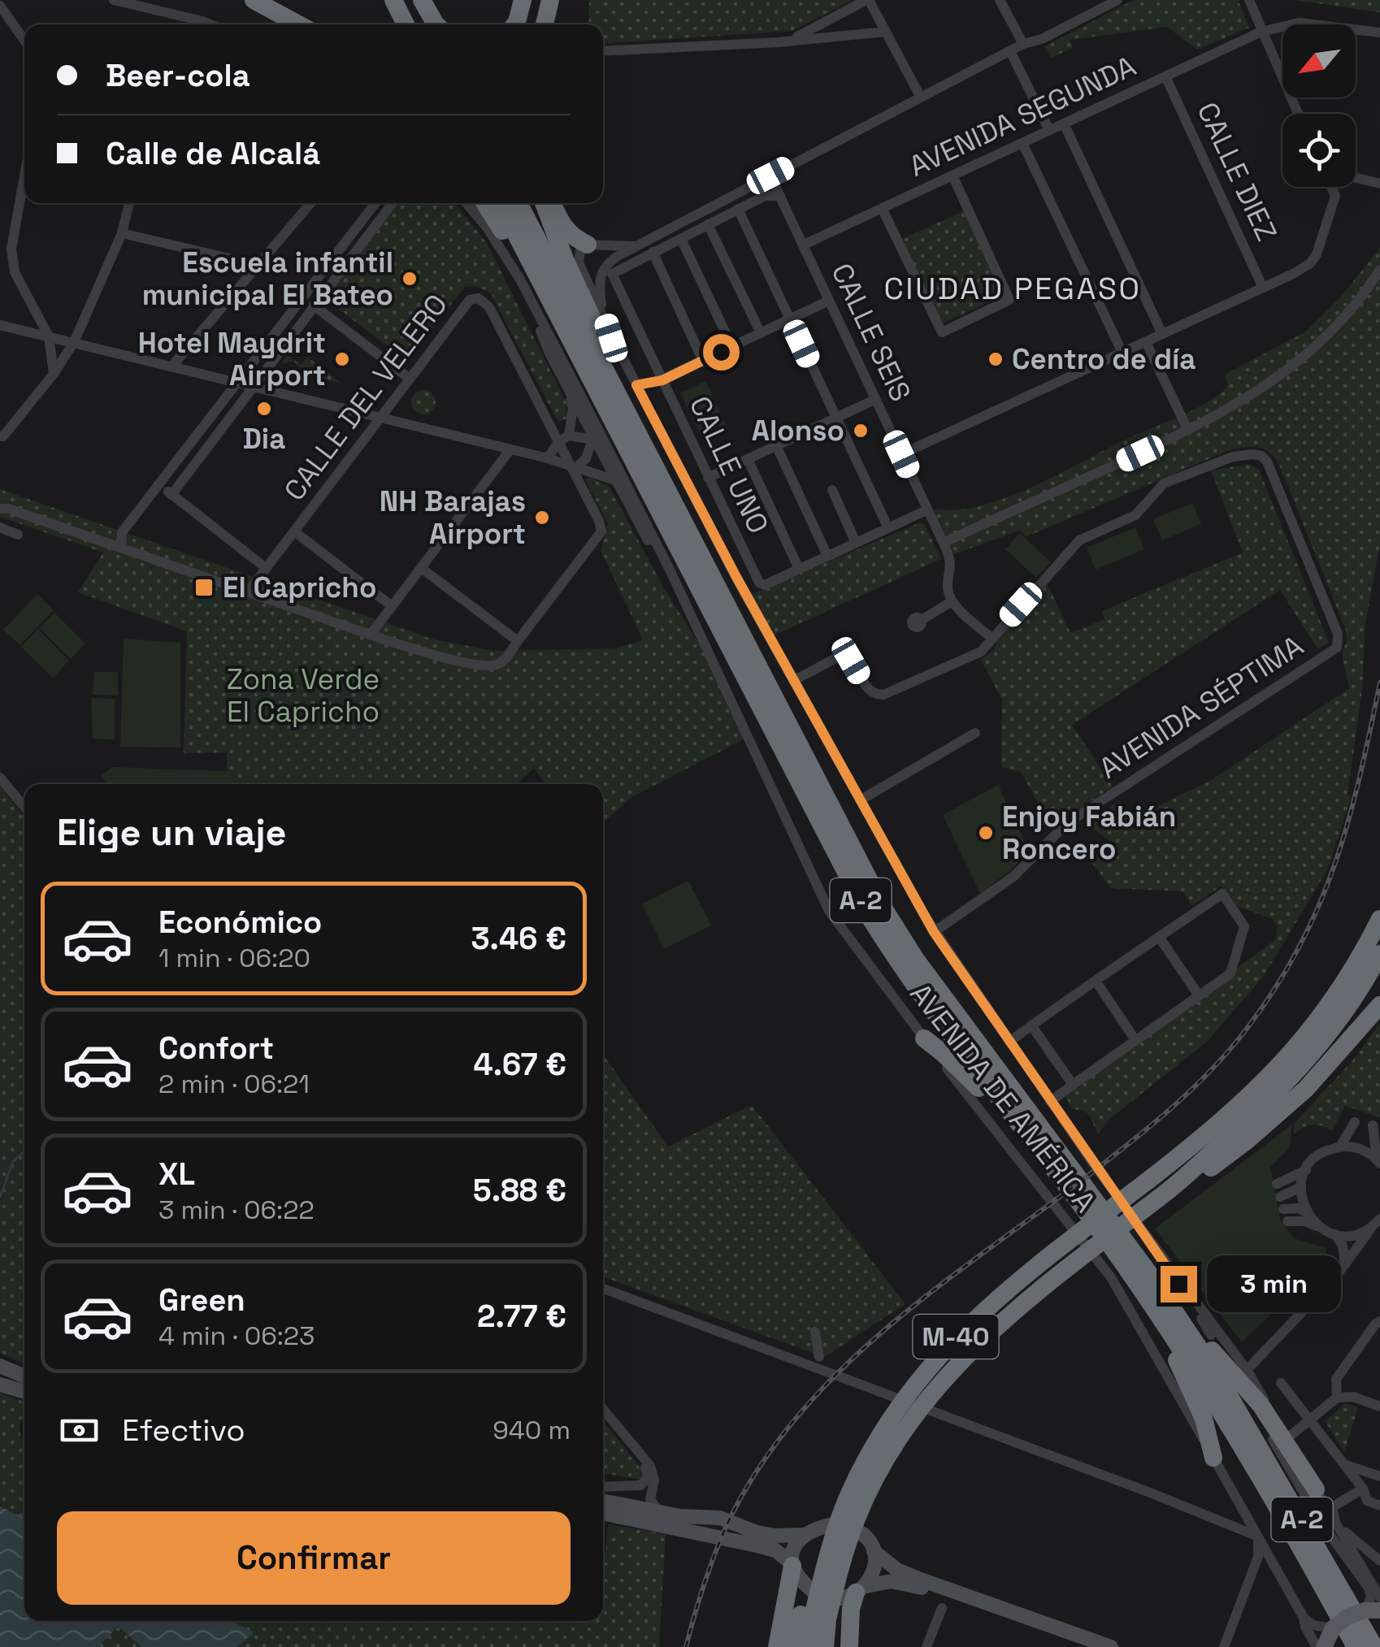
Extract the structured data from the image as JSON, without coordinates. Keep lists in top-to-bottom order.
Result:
{
  "streets": {
    "highway": ["A-2", "M-40"],
    "street": [
      "AVENIDA SEGUNDA",
      "CALLE DIEZ",
      "CALLE SEIS",
      "CALLE DEL VELERO",
      "CALLE UNO",
      "AVENIDA SÉPTIMA",
      "AVENIDA DE AMÉRICA"
    ]
  },
  "crossings": [
    ["AVENIDA SEGUNDA", "CALLE DIEZ"],
    ["AVENIDA SEGUNDA", "CALLE SEIS"],
    ["A-2", "AVENIDA DE AMÉRICA"]
  ],
  "districts": ["CIUDAD PEGASO"],
  "parks": ["Zona Verde El Capricho"],
  "places": {
    "other": [
      "Escuela infantil municipal El Bateo",
      "Hotel Maydrit Airport",
      "Centro de día",
      "Dia",
      "Alonso",
      "NH Barajas Airport",
      "Enjoy Fabián Roncero"
    ],
    "transit": ["El Capricho"]
  },
  "north": "bottom left",
  "page": {
    "banner": ["Beer-cola", "Calle de Alcalá"],
    "heading": "Elige un viaje",
    "list": [
      {
        "name": "Económico",
        "note": "1 min · 06:20",
        "value": "3.46 €"
      },
      {
        "name": "Confort",
        "note": "2 min · 06:21",
        "value": "4.67 €"
      },
      {
        "name": "XL",
        "note": "3 min · 06:22",
        "value": "5.88 €"
      },
      {
        "name": "Green",
        "note": "4 min · 06:23",
        "value": "2.77 €"
      }
    ],
    "bubble": "3 min",
    "pay": ["Efectivo", "940 m"],
    "buttons": "Confirmar"
  }
}
